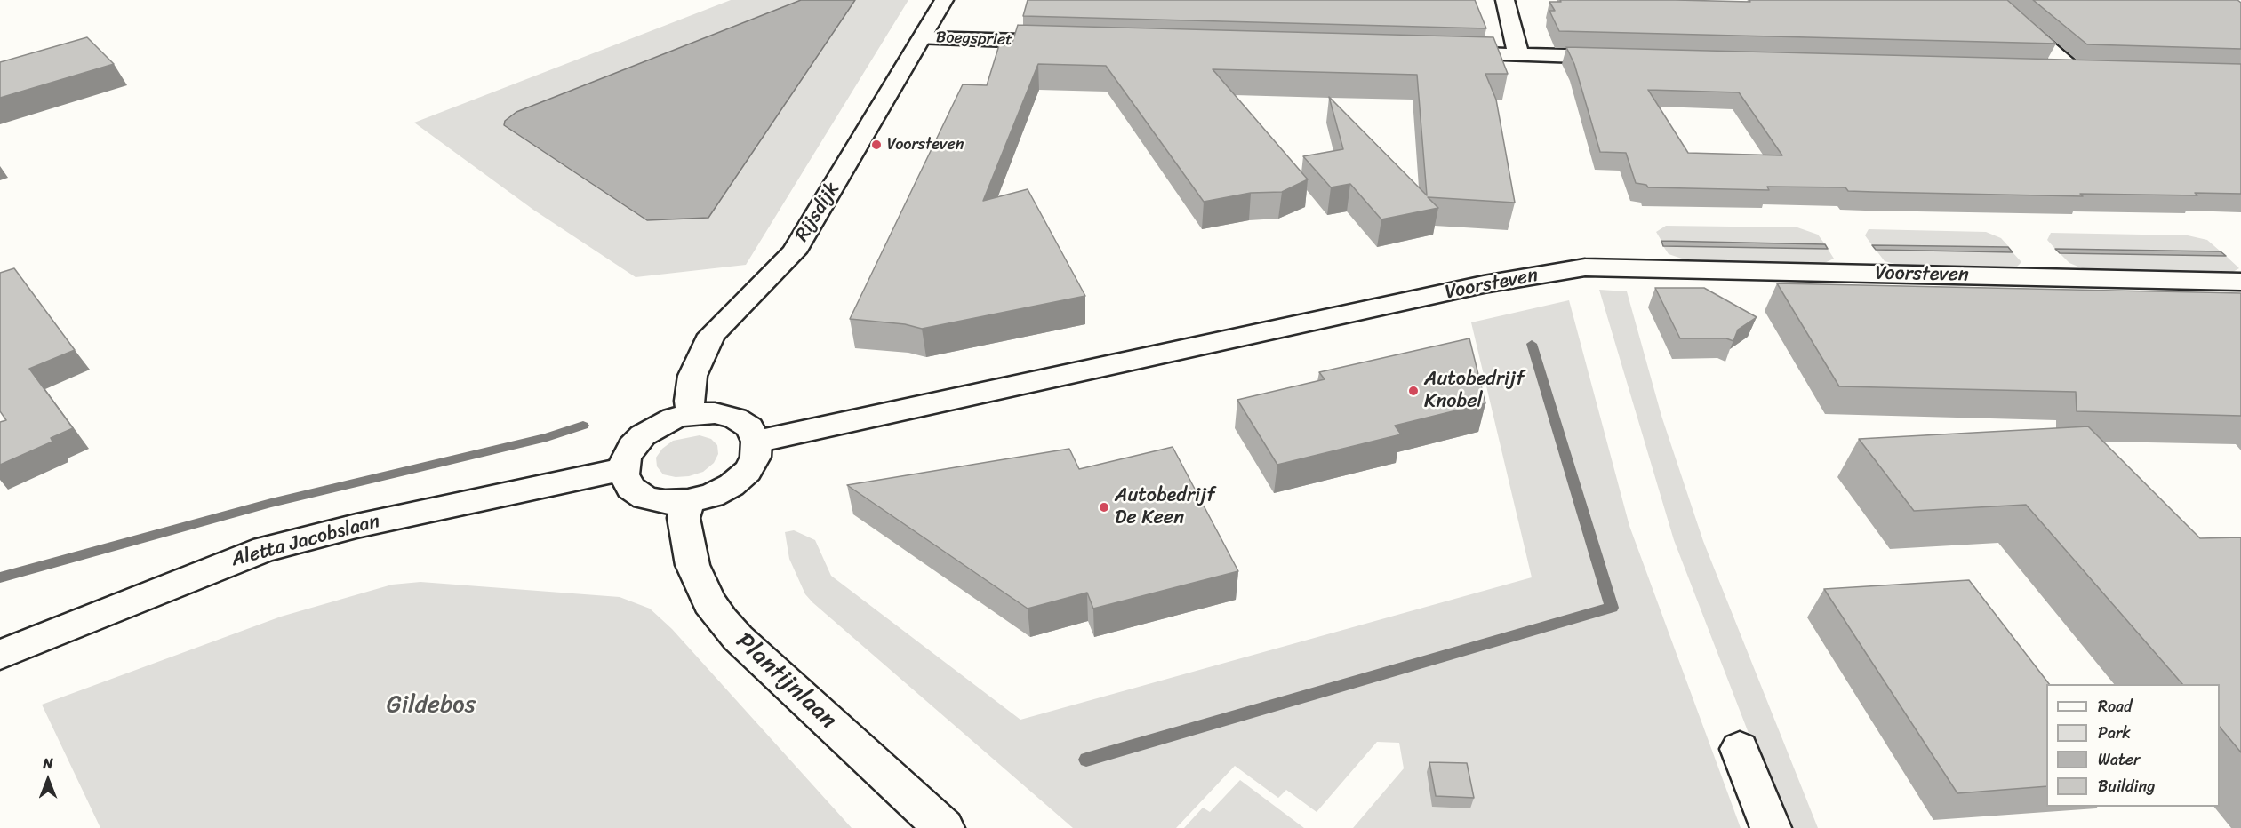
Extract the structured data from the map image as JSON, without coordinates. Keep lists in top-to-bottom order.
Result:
{
  "streets": {
    "street": [
      "Boegspriet",
      "Rijsdijk",
      "Voorsteven",
      "Aletta Jacobslaan",
      "Plantijnlaan"
    ]
  },
  "crossings": [
    ["Boegspriet", "Rijsdijk"],
    ["Rijsdijk", "Voorsteven"],
    ["Rijsdijk", "Aletta Jacobslaan"],
    ["Rijsdijk", "Plantijnlaan"],
    ["Voorsteven", "Aletta Jacobslaan"],
    ["Voorsteven", "Plantijnlaan"],
    ["Aletta Jacobslaan", "Plantijnlaan"]
  ],
  "parks": ["Gildebos"],
  "places": ["Voorsteven", "Autobedrijf Knobel", "Autobedrijf De Keen"],
  "legend": [
    "Road",
    "Park",
    "Water",
    "Building"
  ],
  "north": "top"
}
